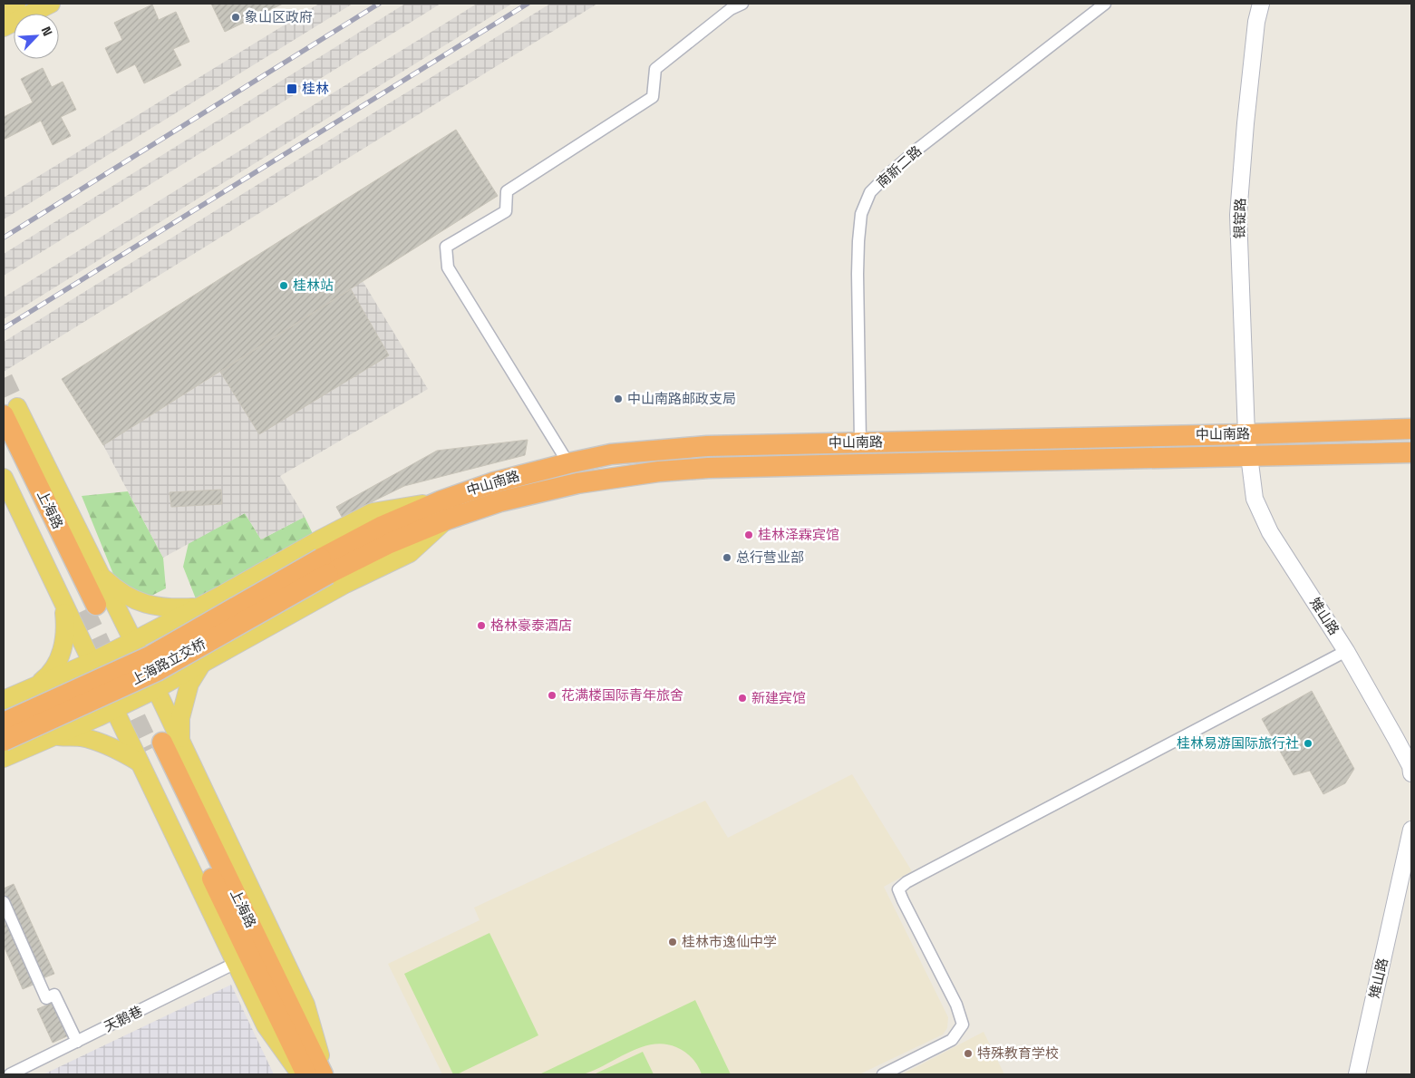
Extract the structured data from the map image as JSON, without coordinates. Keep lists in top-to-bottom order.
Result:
{
  "streets": {
    "highway": ["中山南路", "上海路", "上海路立交桥"],
    "street": [
      "南新二路",
      "银锭路",
      "雉山路",
      "天鹅巷"
    ]
  },
  "crossings": [
    ["南新二路", "中山南路"],
    ["银锭路", "中山南路"],
    ["银锭路", "雉山路"],
    ["中山南路", "雉山路"],
    ["中山南路", "上海路立交桥"]
  ],
  "places": {
    "other": [
      "象山区政府",
      "桂林站",
      "中山南路邮政支局",
      "桂林泽霖宾馆",
      "总行营业部",
      "格林豪泰酒店",
      "花满楼国际青年旅舍",
      "新建宾馆",
      "桂林易游国际旅行社",
      "桂林市逸仙中学",
      "特殊教育学校"
    ],
    "transit": ["桂林"]
  },
  "north": "top right"
}
